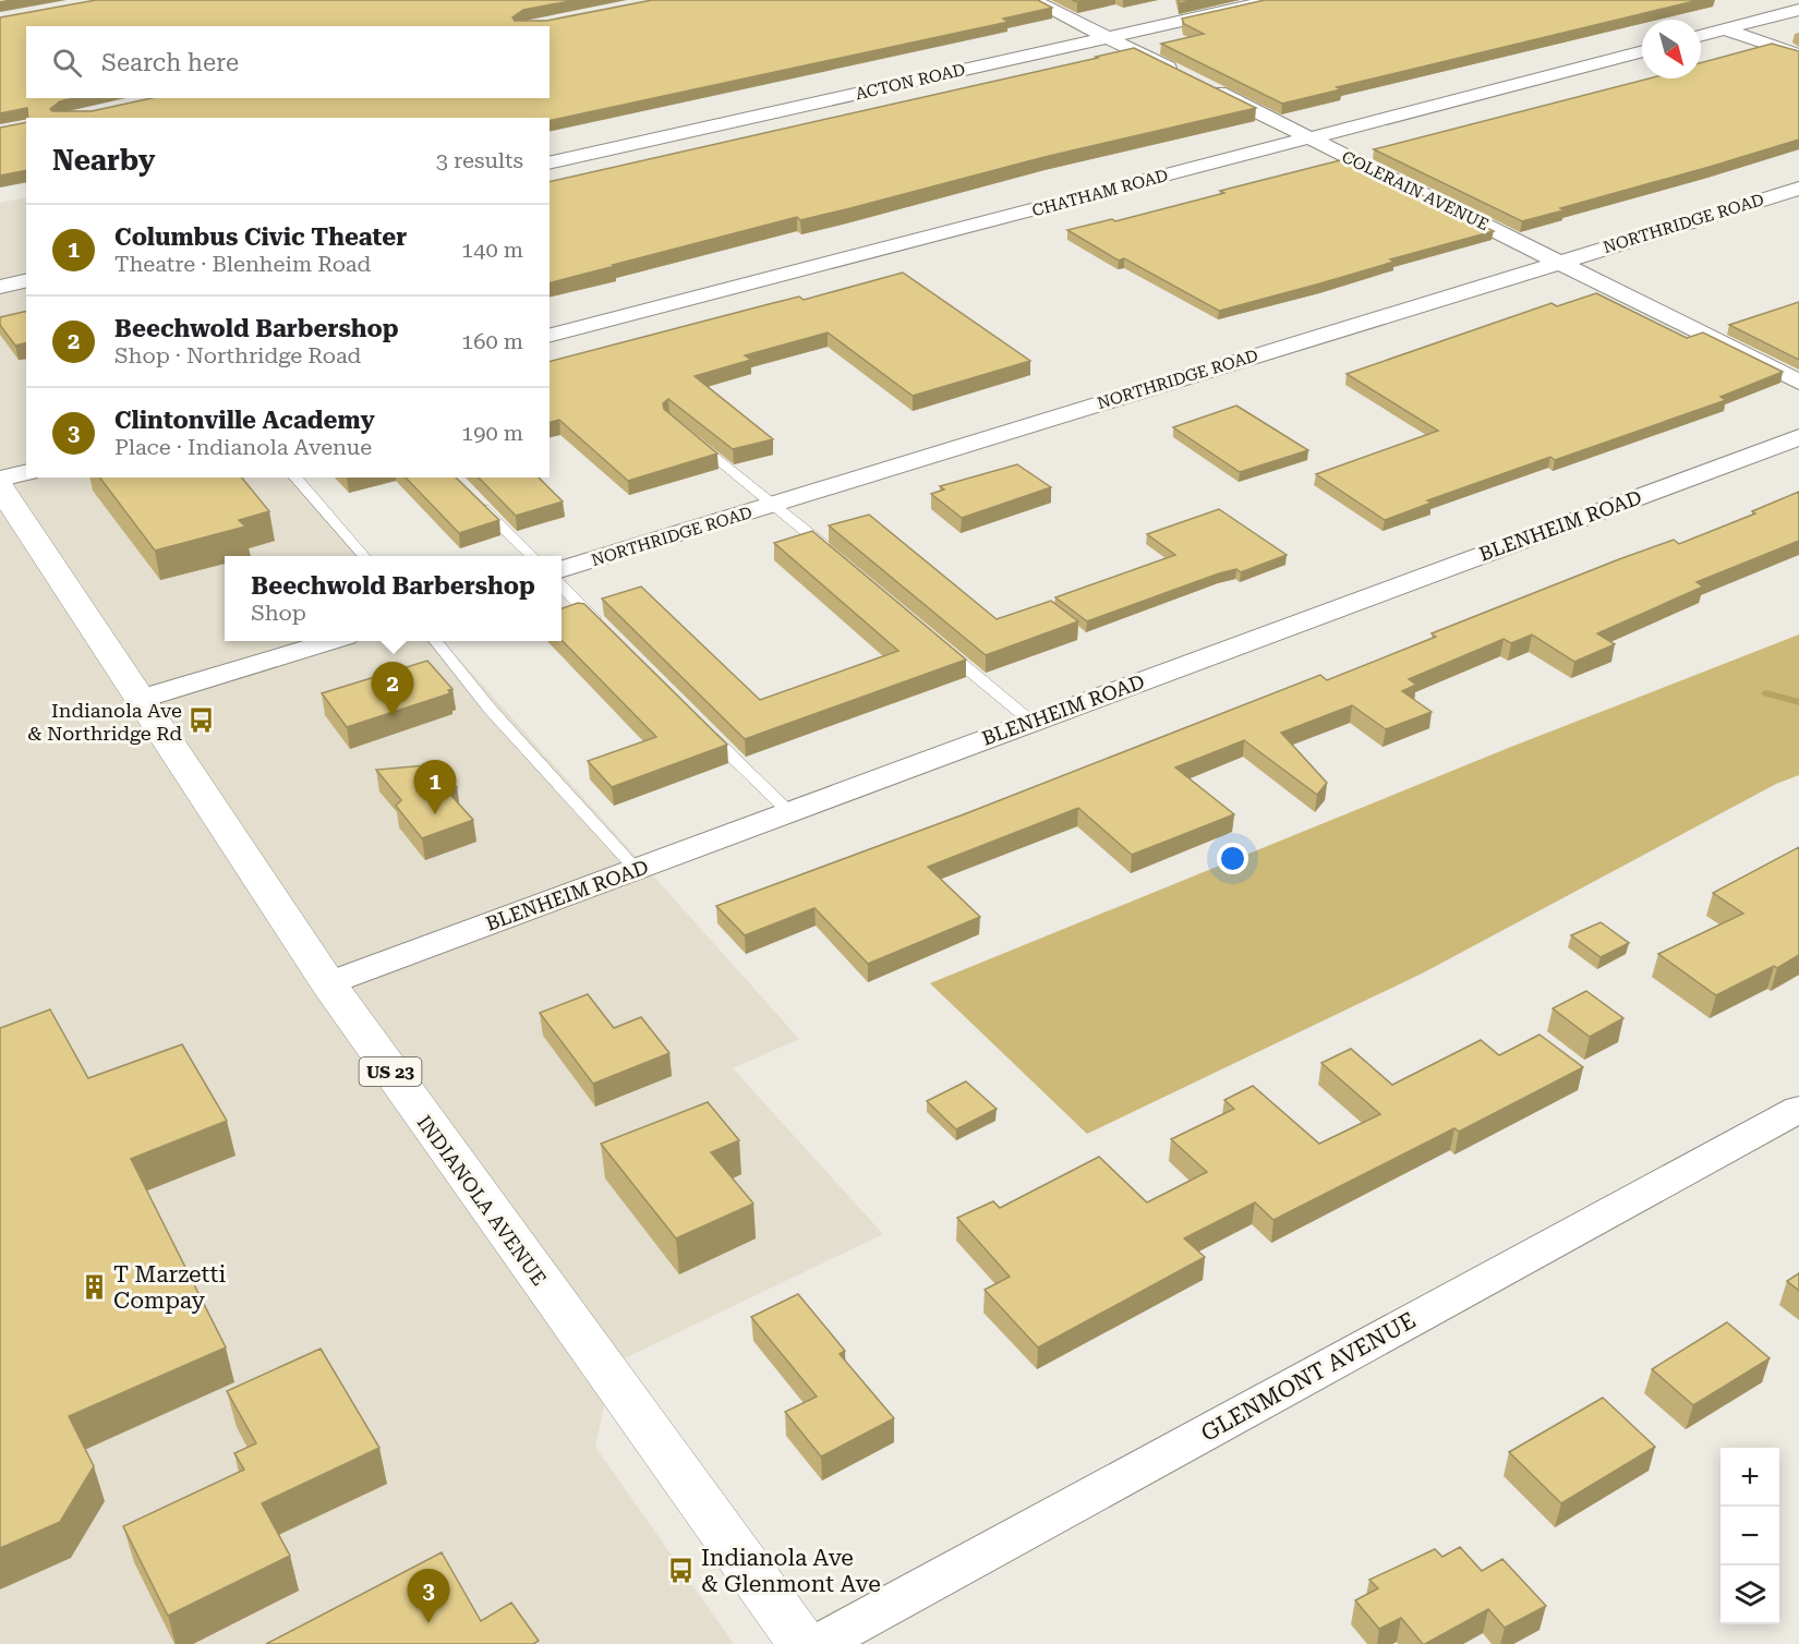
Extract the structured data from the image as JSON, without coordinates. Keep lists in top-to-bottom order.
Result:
{
  "streets": {
    "main road": ["US 23", "INDIANOLA AVENUE"],
    "street": [
      "ACTON ROAD",
      "COLERAIN AVENUE",
      "CHATHAM ROAD",
      "NORTHRIDGE ROAD",
      "BLENHEIM ROAD",
      "GLENMONT AVENUE"
    ]
  },
  "crossings": [
    ["COLERAIN AVENUE", "CHATHAM ROAD"],
    ["COLERAIN AVENUE", "NORTHRIDGE ROAD"],
    ["BLENHEIM ROAD", "INDIANOLA AVENUE"]
  ],
  "places": {
    "bus stop": ["Indianola Ave & Northridge Rd", "Indianola Ave & Glenmont Ave"],
    "building": ["T Marzetti Compay"]
  },
  "north": "bottom right",
  "page": {
    "search": "Search here",
    "heading": ["Nearby", "3 results"],
    "list": [
      {
        "mark": "1",
        "name": "Columbus Civic Theater",
        "note": "Theatre · Blenheim Road",
        "value": "140 m"
      },
      {
        "mark": "2",
        "name": "Beechwold Barbershop",
        "note": "Shop · Northridge Road",
        "value": "160 m"
      },
      {
        "mark": "3",
        "name": "Clintonville Academy",
        "note": "Place · Indianola Avenue",
        "value": "190 m"
      }
    ],
    "popup": ["Beechwold Barbershop", "Shop"],
    "pins": ["2", "1", "3"],
    "map_buttons": ["+", "−"]
  }
}
